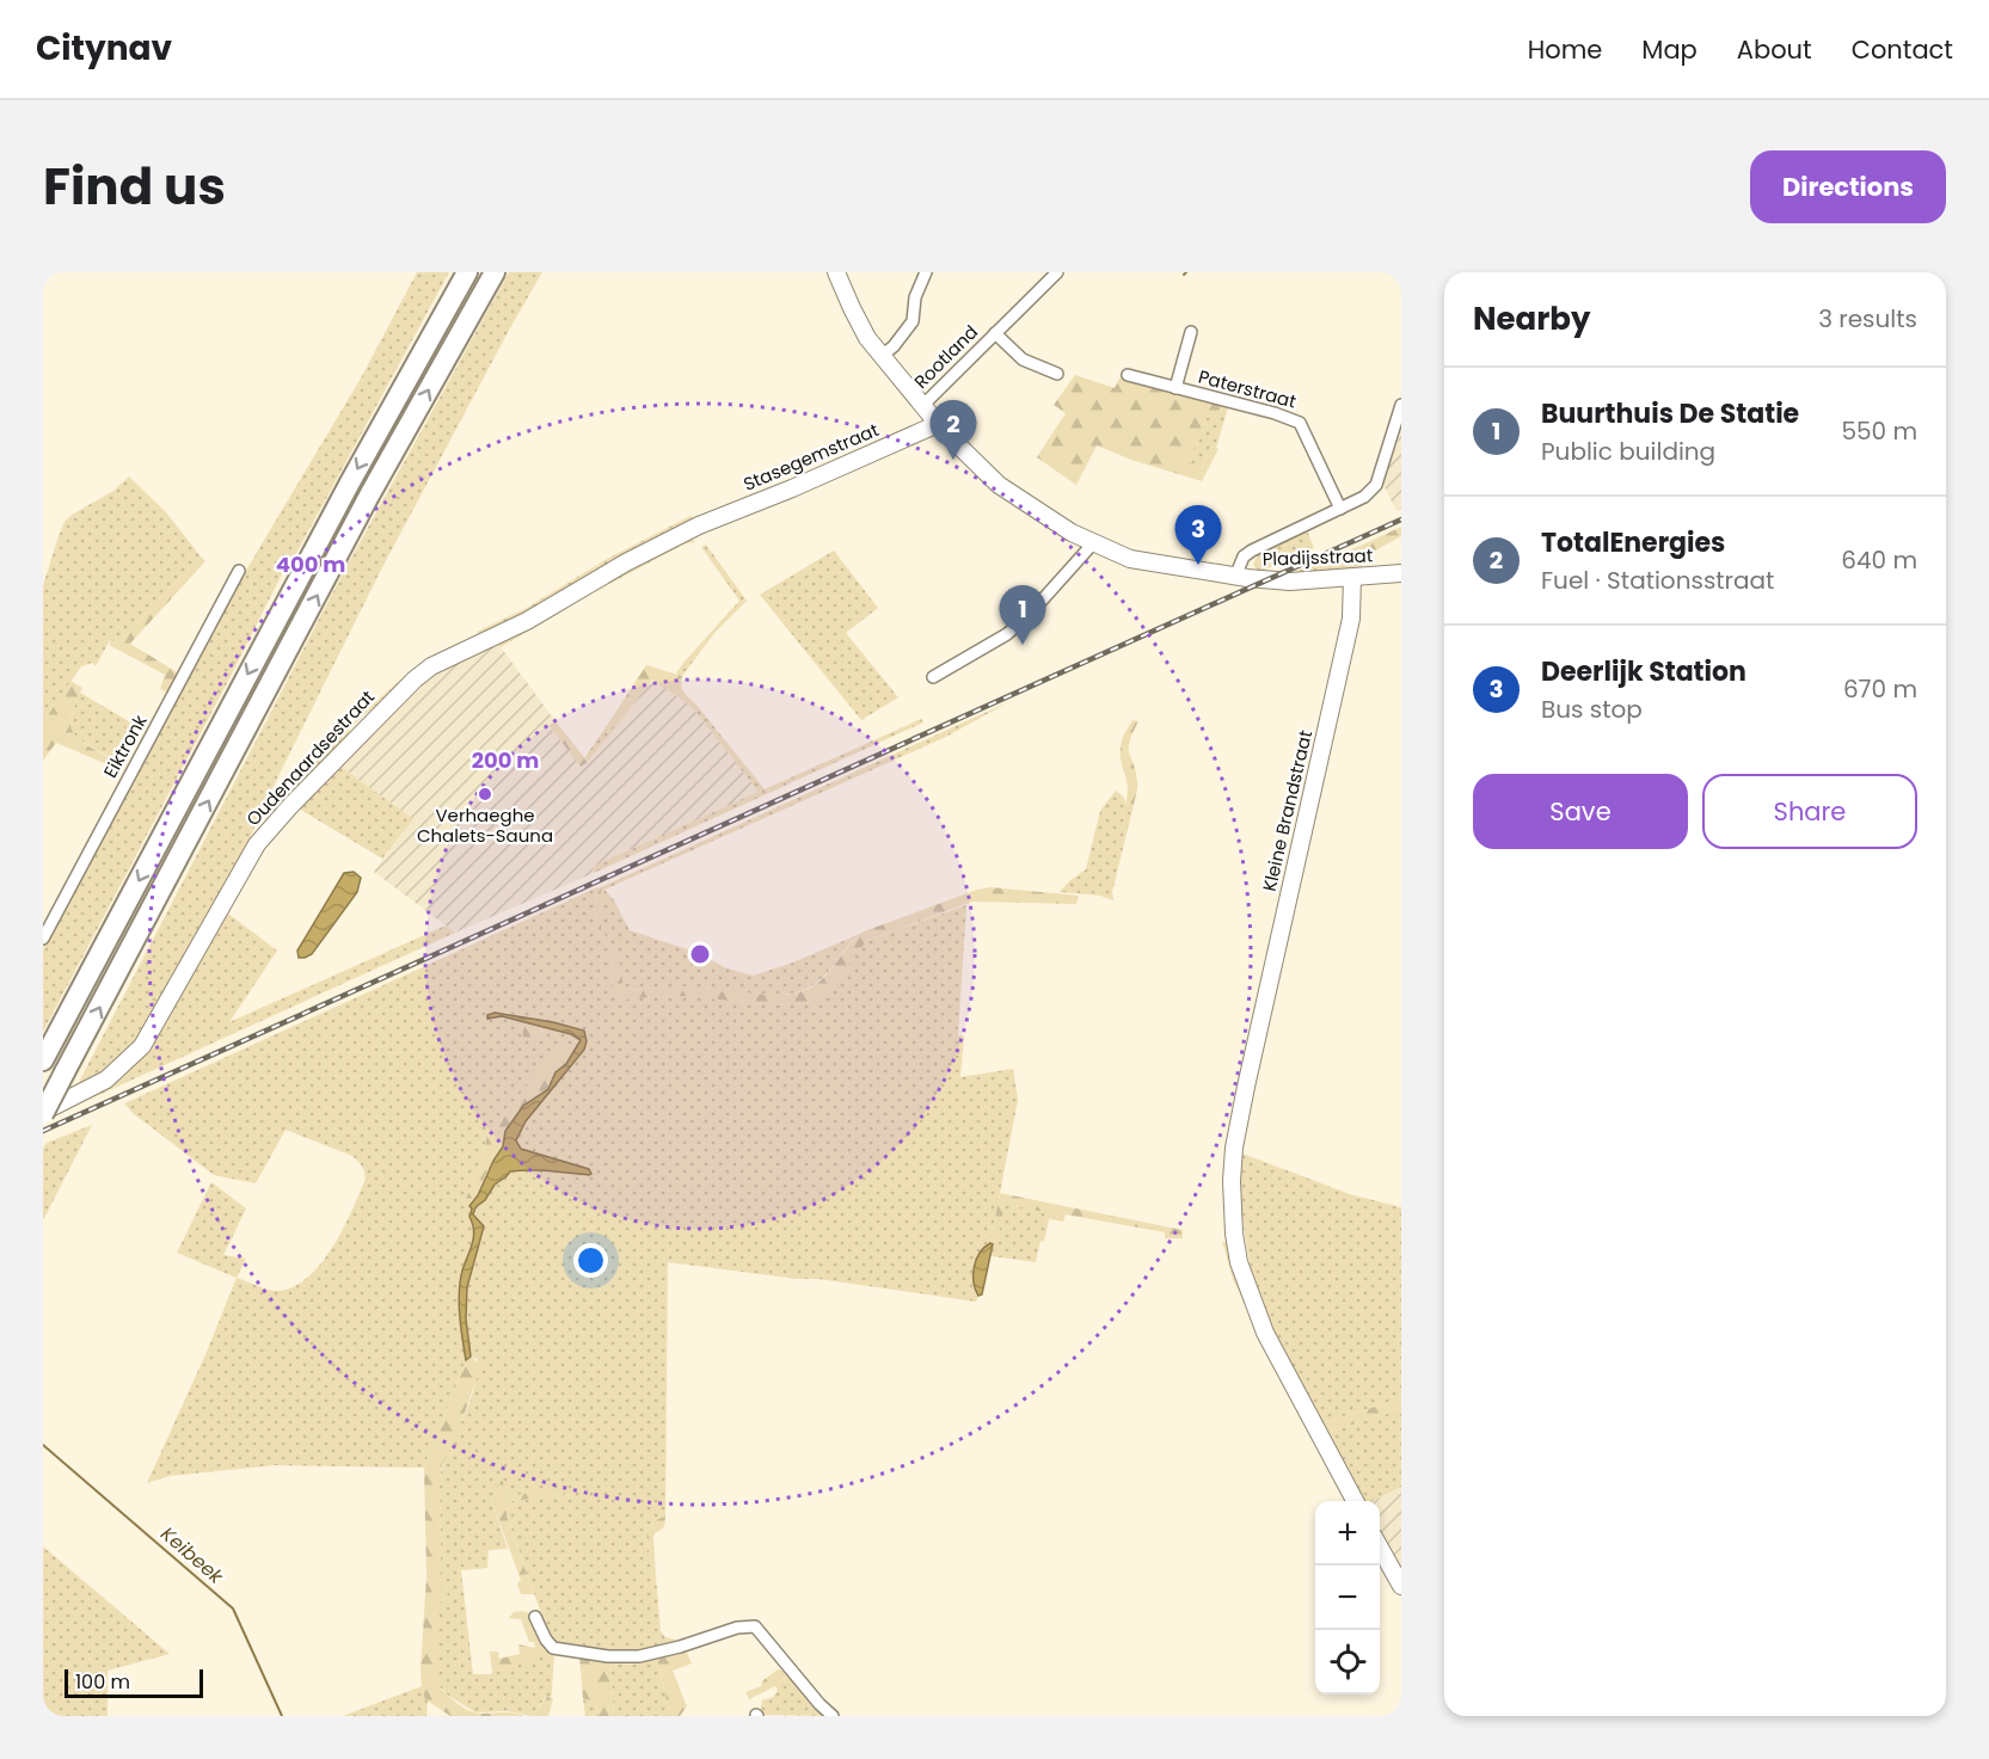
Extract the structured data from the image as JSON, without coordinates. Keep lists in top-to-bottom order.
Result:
{
  "streets": {
    "street": [
      "Rootland",
      "Paterstraat",
      "Stasegemstraat",
      "Pladijsstraat",
      "Eiktronk",
      "Oudenaardsestraat",
      "Kleine Brandstraat"
    ]
  },
  "crossings": [
    ["Rootland", "Pladijsstraat"],
    ["Stasegemstraat", "Pladijsstraat"],
    ["Stasegemstraat", "Oudenaardsestraat"],
    ["Pladijsstraat", "Kleine Brandstraat"]
  ],
  "water": ["Keibeek"],
  "places": ["Verhaeghe Chalets-Sauna"],
  "scale_bar": "100 m",
  "page": {
    "header": "Citynav",
    "nav": [
      "Home",
      "Map",
      "About",
      "Contact"
    ],
    "title": "Find us",
    "buttons": [
      "Directions",
      ["Save", "Share"]
    ],
    "heading": ["Nearby", "3 results"],
    "list": [
      {
        "mark": "1",
        "name": "Buurthuis De Statie",
        "note": "Public building",
        "value": "550 m"
      },
      {
        "mark": "2",
        "name": "TotalEnergies",
        "note": "Fuel · Stationsstraat",
        "value": "640 m"
      },
      {
        "mark": "3",
        "name": "Deerlijk Station",
        "note": "Bus stop",
        "value": "670 m"
      }
    ],
    "pins": ["2", "3", "1"],
    "map_buttons": ["+", "−"],
    "scale": "100 m"
  },
  "rings": ["400 m", "200 m"]
}
